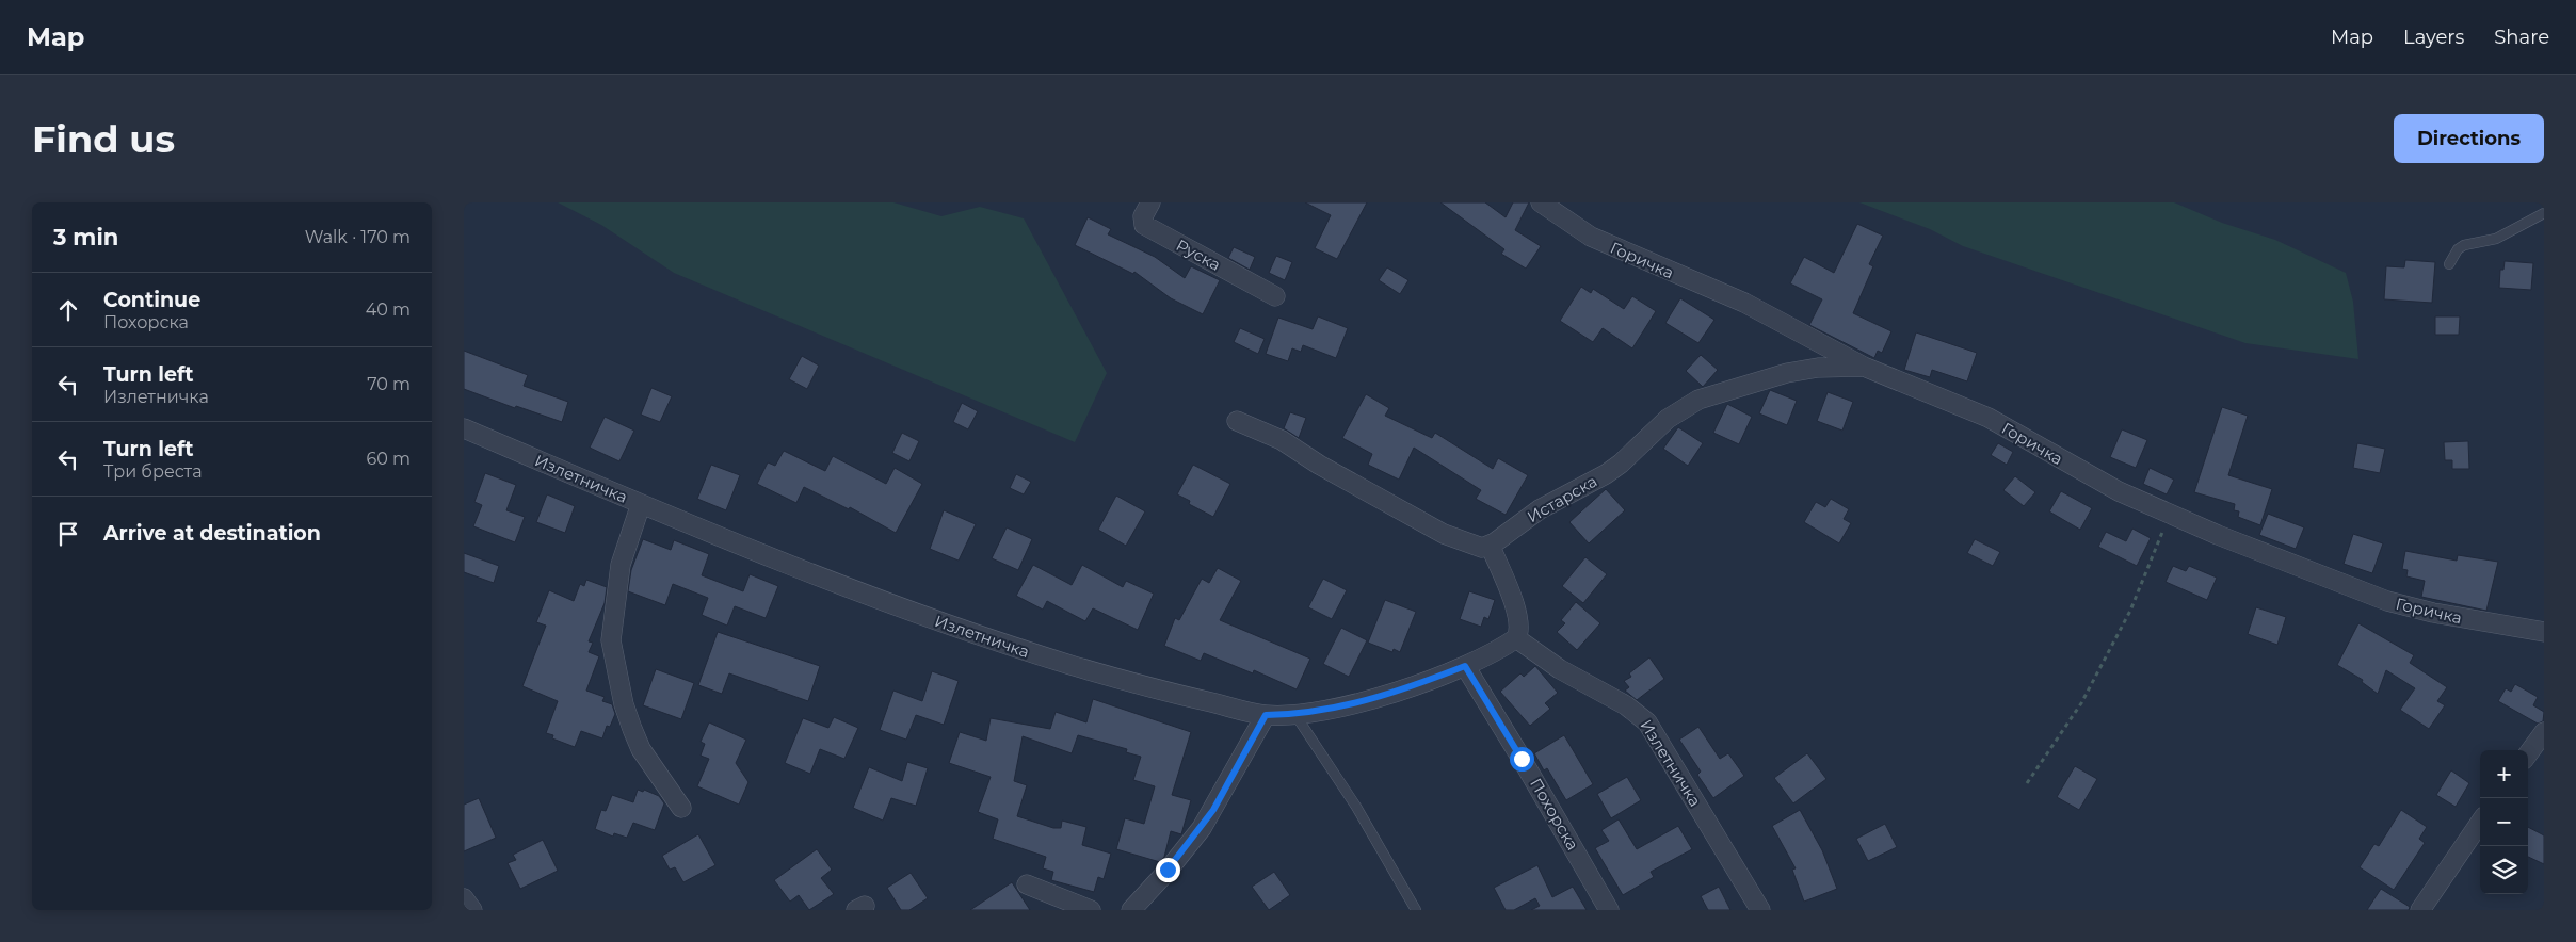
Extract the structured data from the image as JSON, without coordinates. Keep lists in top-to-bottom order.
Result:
{
  "streets": {
    "street": [
      "Руска",
      "Горичка",
      "Излетничка",
      "Истарска",
      "Похорска"
    ]
  },
  "crossings": [
    ["Горичка", "Истарска"],
    ["Излетничка", "Похорска"]
  ],
  "page": {
    "header": "Map",
    "nav": ["Map", "Layers", "Share"],
    "buttons": "Directions",
    "title": "Find us",
    "heading": ["3 min", "Walk · 170 m"],
    "list": [
      ["Continue", "Похорска", "40 m"],
      ["Turn left", "Излетничка", "70 m"],
      ["Turn left", "Три бреста", "60 m"],
      "Arrive at destination"
    ],
    "map_buttons": ["+", "−"]
  }
}
